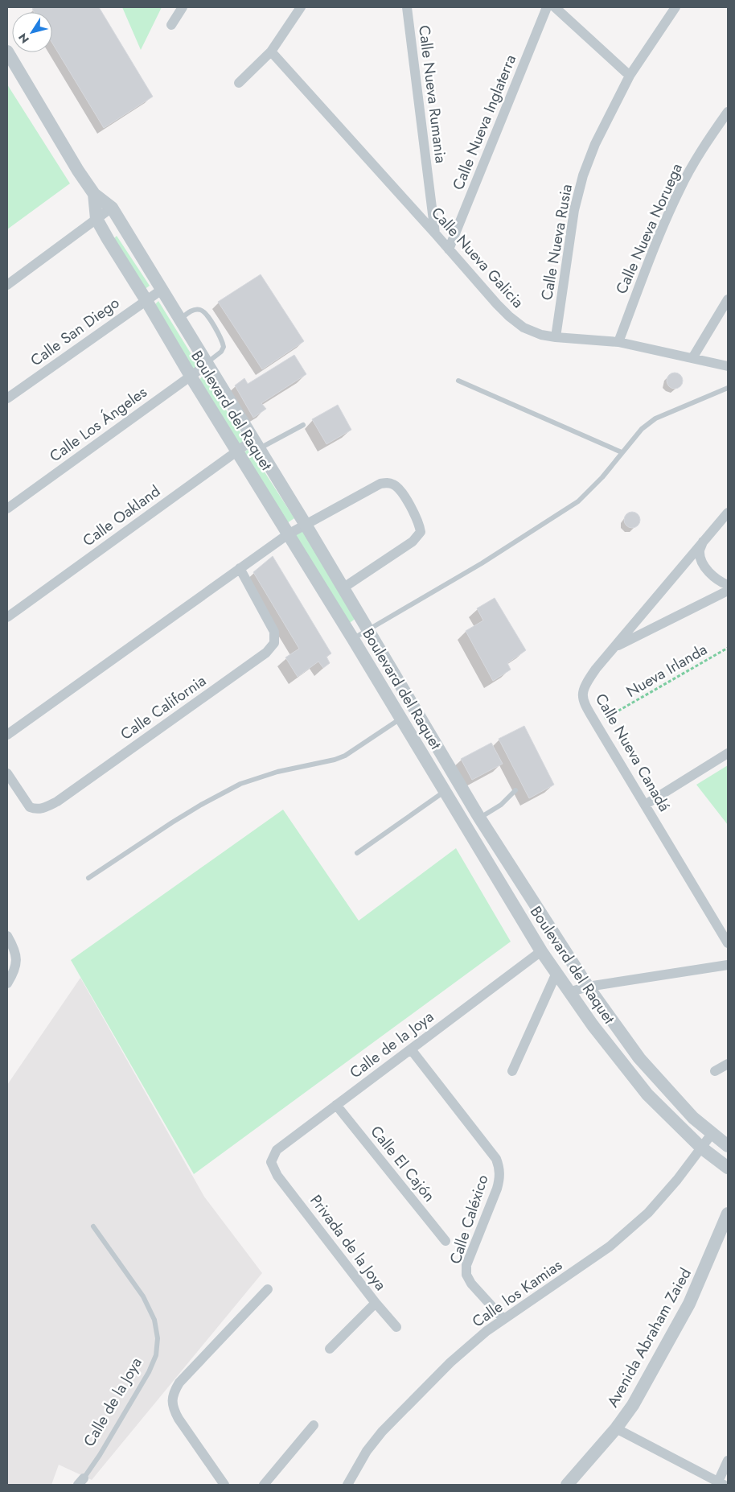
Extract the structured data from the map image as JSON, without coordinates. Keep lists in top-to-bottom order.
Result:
{
  "streets": {
    "street": [
      "Calle Nueva Rumania",
      "Calle Nueva Inglaterra",
      "Calle Nueva Noruega",
      "Calle Nueva Rusia",
      "Calle Nueva Galicia",
      "Calle San Diego",
      "Boulevard del Raquet",
      "Calle Los Ángeles",
      "Calle Oakland",
      "Calle California",
      "Calle Nueva Canadá",
      "Calle de la Joya",
      "Calle El Cajón",
      "Calle Caléxico",
      "Privada de la Joya",
      "Calle los Kamias",
      "Avenida Abraham Zaied"
    ],
    "path": ["Nueva Irlanda"]
  },
  "crossings": [
    ["Calle Nueva Rumania", "Calle Nueva Galicia"],
    ["Calle Nueva Inglaterra", "Calle Nueva Galicia"],
    ["Calle Nueva Noruega", "Calle Nueva Galicia"],
    ["Calle Nueva Rusia", "Calle Nueva Galicia"],
    ["Calle San Diego", "Boulevard del Raquet"],
    ["Boulevard del Raquet", "Calle Los Ángeles"],
    ["Boulevard del Raquet", "Calle Oakland"],
    ["Boulevard del Raquet", "Calle de la Joya"],
    ["Boulevard del Raquet", "Calle los Kamias"],
    ["Nueva Irlanda", "Calle Nueva Canadá"],
    ["Calle de la Joya", "Calle El Cajón"],
    ["Calle de la Joya", "Calle Caléxico"],
    ["Calle de la Joya", "Privada de la Joya"],
    ["Calle Caléxico", "Calle los Kamias"]
  ],
  "north": "bottom left"
}
